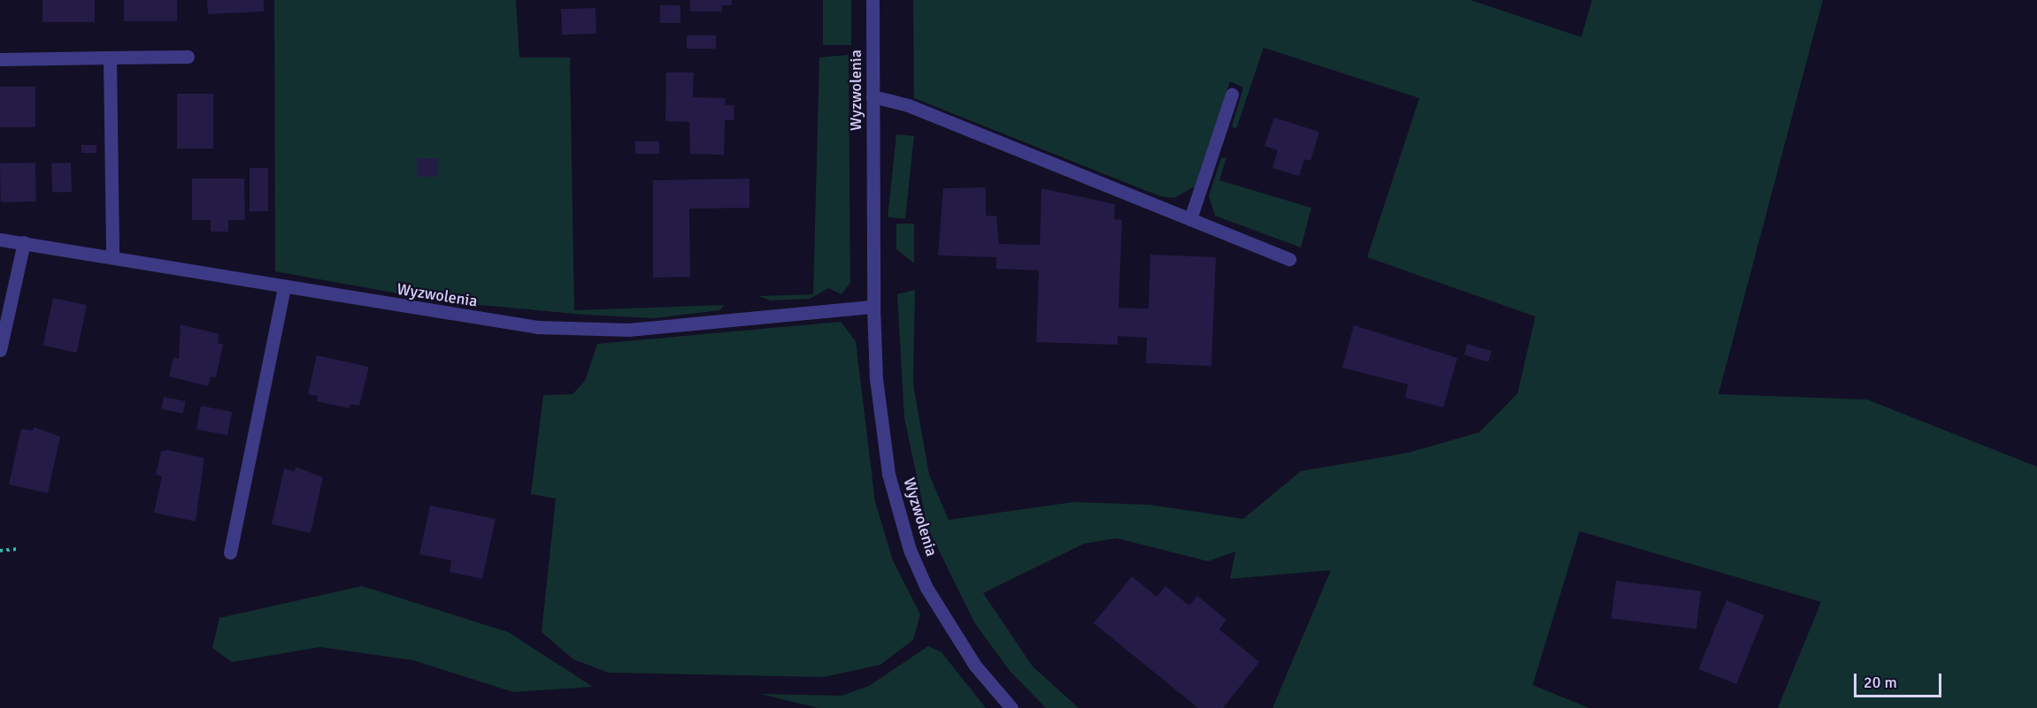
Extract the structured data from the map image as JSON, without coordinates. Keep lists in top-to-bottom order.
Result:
{
  "streets": {
    "street": ["Wyzwolenia"]
  },
  "scale_bar": "20 m"
}
